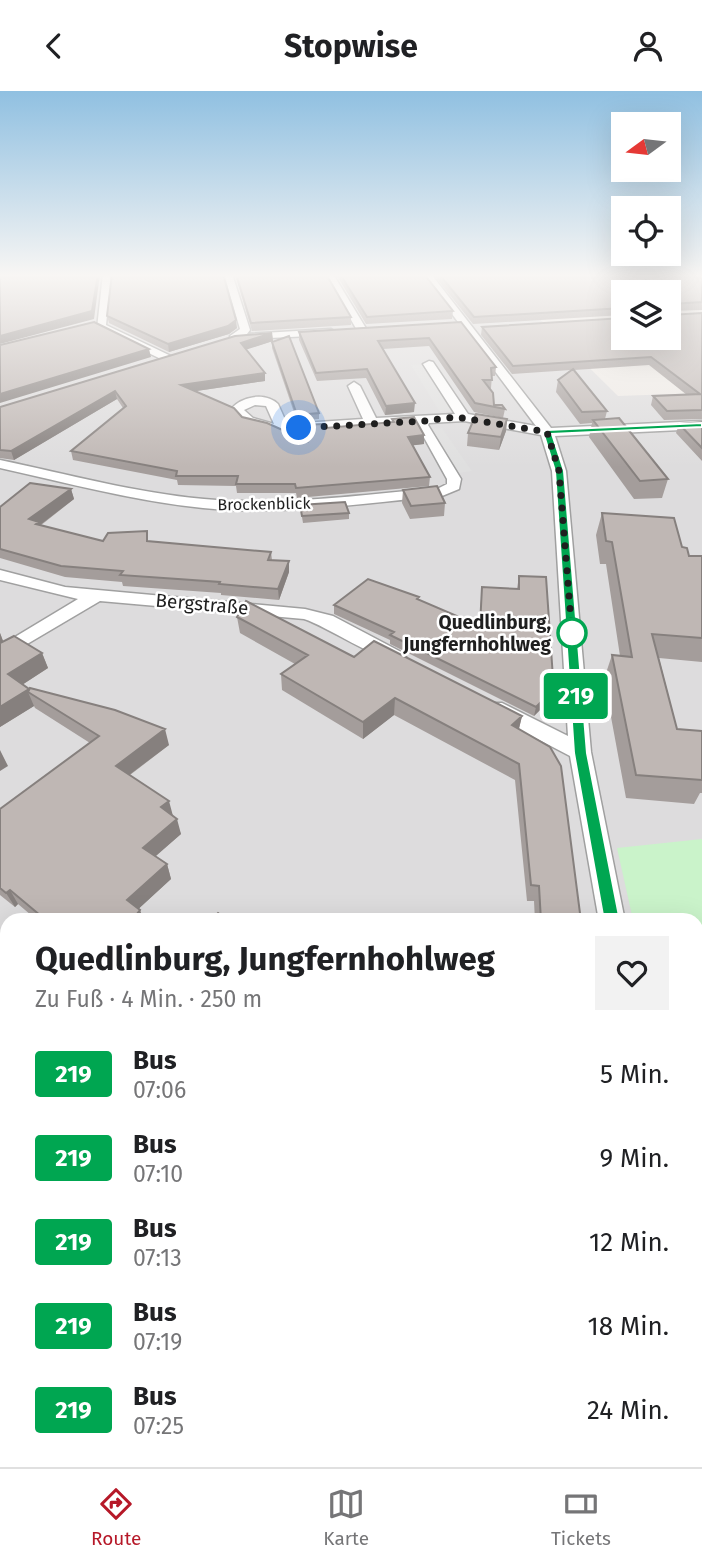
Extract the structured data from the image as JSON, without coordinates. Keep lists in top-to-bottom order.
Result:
{
  "streets": {
    "street": ["Brockenblick", "Bergstraße"]
  },
  "places": ["Quedlinburg, Jungfernhohlweg"],
  "lines": ["bus line 219"],
  "north": "left",
  "page": {
    "header": "Stopwise",
    "on_map": "219",
    "heading": ["Quedlinburg, Jungfernhohlweg", "Zu Fuß · 4 Min. · 250 m"],
    "list": [
      {
        "mark": "219",
        "name": "Bus",
        "note": "07:06",
        "value": "5 Min."
      },
      {
        "mark": "219",
        "name": "Bus",
        "note": "07:10",
        "value": "9 Min."
      },
      {
        "mark": "219",
        "name": "Bus",
        "note": "07:13",
        "value": "12 Min."
      },
      {
        "mark": "219",
        "name": "Bus",
        "note": "07:19",
        "value": "18 Min."
      },
      {
        "mark": "219",
        "name": "Bus",
        "note": "07:25",
        "value": "24 Min."
      }
    ],
    "tabs": ["Route", "Karte", "Tickets"]
  }
}
